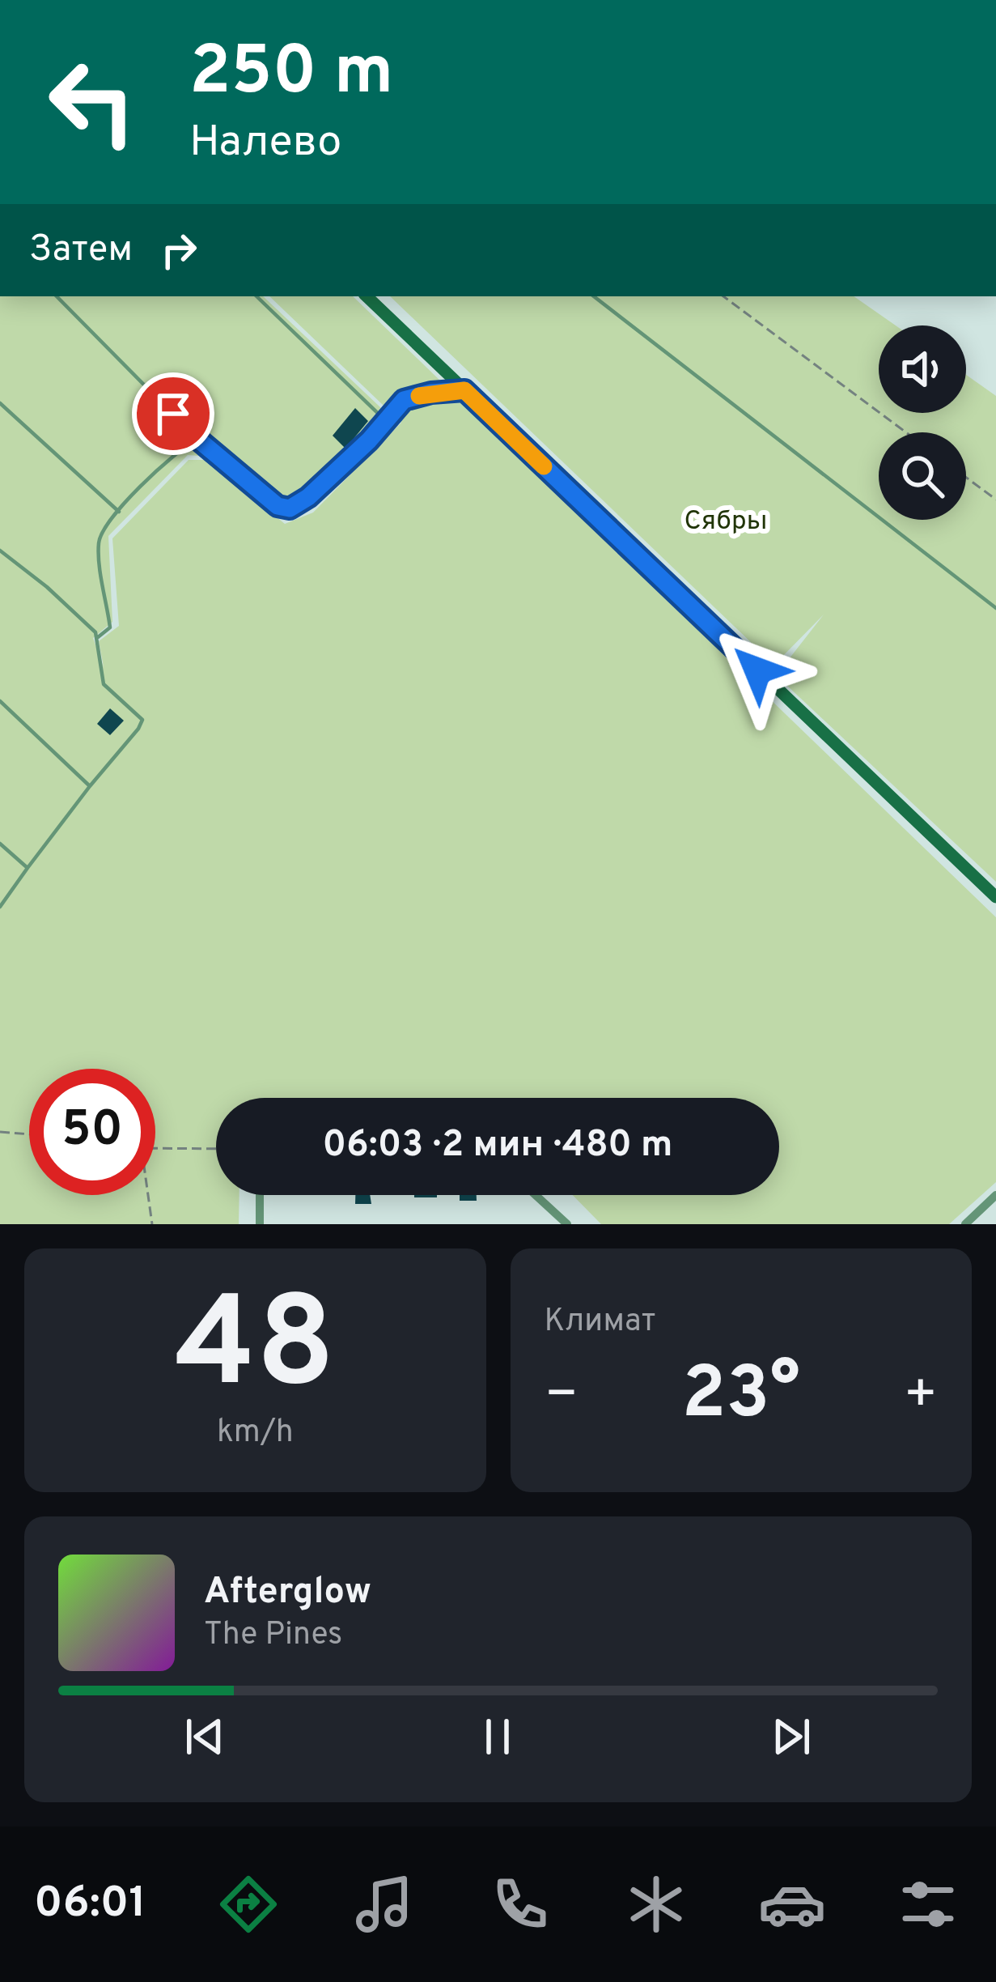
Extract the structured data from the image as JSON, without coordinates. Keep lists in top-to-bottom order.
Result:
{
  "parks": ["Сябры"],
  "page": {
    "turn": ["250 m", "Налево"],
    "then": "Затем",
    "limit": "50",
    "trip": "06:03 · 2 мин · 480 m",
    "tile": [
      ["48", "km/h"],
      "Климат"
    ],
    "heat": ["−", "23°", "+"],
    "song": ["Afterglow", "The Pines"],
    "tabs": "06:01"
  }
}
